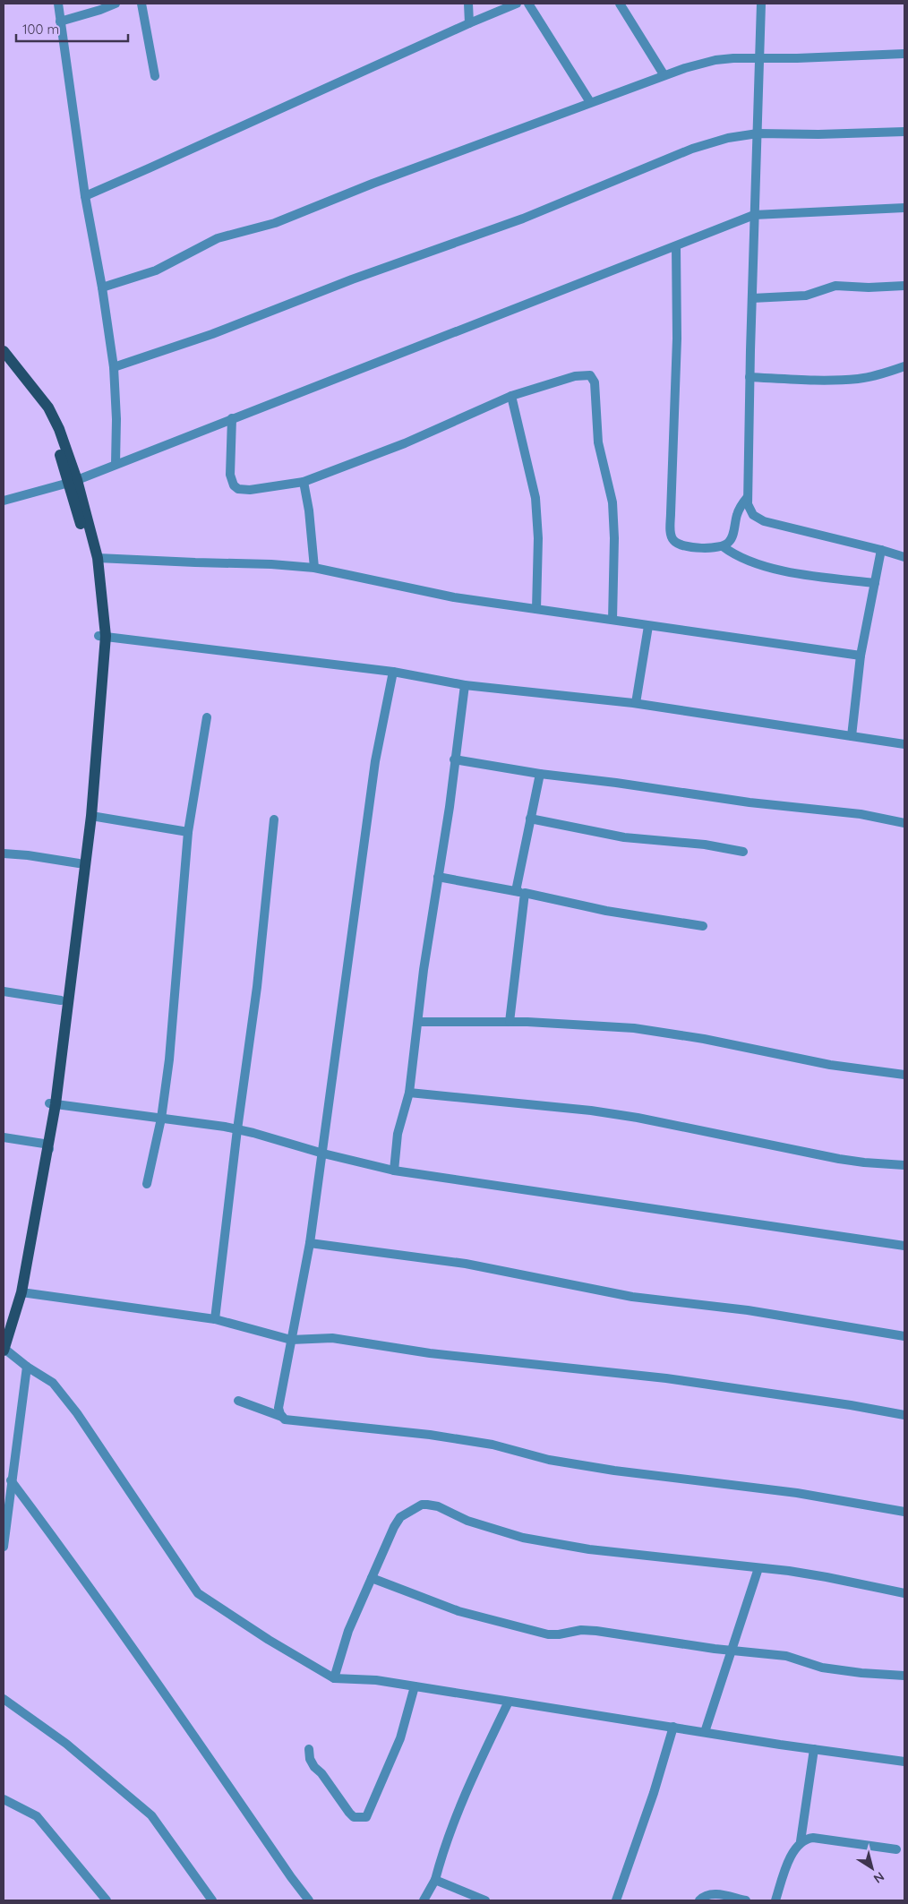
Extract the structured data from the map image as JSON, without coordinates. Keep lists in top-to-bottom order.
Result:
{
  "scale_bar": "100 m",
  "north": "bottom right"
}
